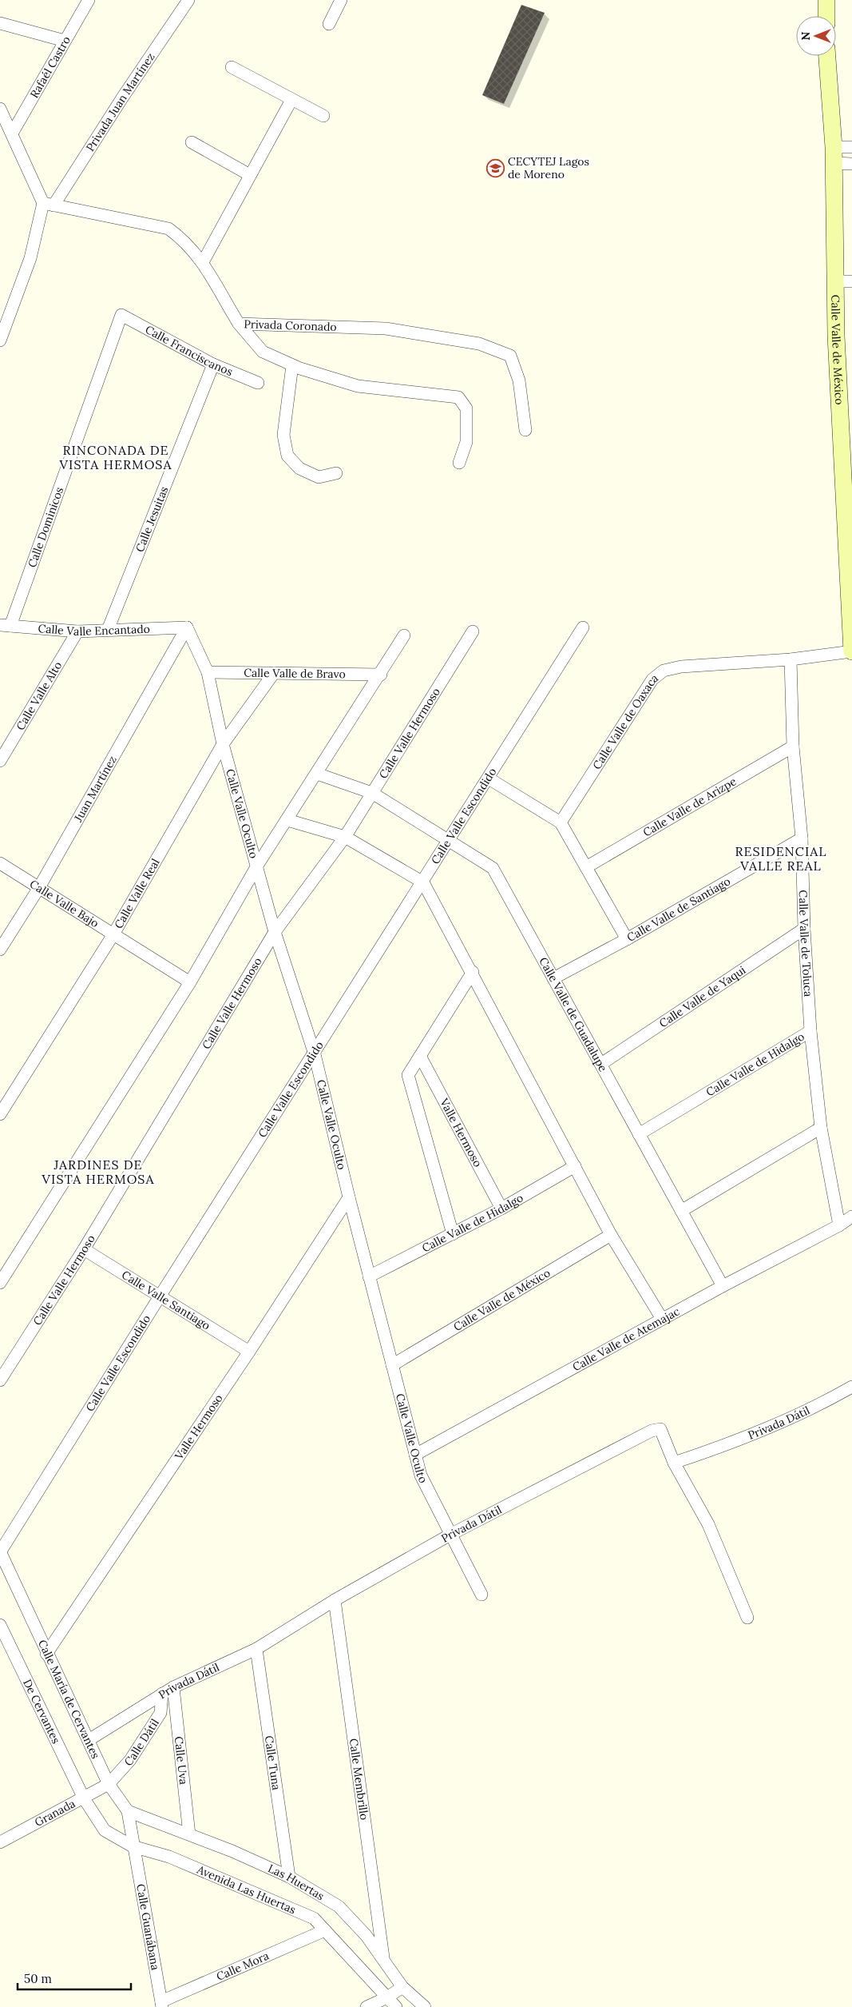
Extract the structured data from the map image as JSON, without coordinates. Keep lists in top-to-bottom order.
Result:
{
  "streets": {
    "street": [
      "Rafaél Castro",
      "Privada Juan Martínez",
      "Privada Coronado",
      "Calle Franciscanos",
      "Calle Valle de México",
      "Calle Jesuitas",
      "Calle Dominicos",
      "Calle Valle Encantado",
      "Calle Valle de Bravo",
      "Calle Valle Alto",
      "Calle Valle de Oaxaca",
      "Calle Valle Hermoso",
      "Juan Martínez",
      "Calle Valle de Arizpe",
      "Calle Valle Oculto",
      "Calle Valle Escondido",
      "Calle Valle Real",
      "Calle Valle Bajo",
      "Calle Valle de Santiago",
      "Calle Valle de Toluca",
      "Calle Valle de Yaqui",
      "Calle Valle de Guadalupe",
      "Calle Valle de Hidalgo",
      "Valle Hermoso",
      "Calle Valle Santiago",
      "Calle Valle de Atemajac",
      "Privada Dátil",
      "Calle María de Cervantes",
      "De Cervantes",
      "Calle Dátil",
      "Calle Uva",
      "Calle Tuna",
      "Calle Membrillo",
      "Granada",
      "Las Huertas",
      "Avenida Las Huertas",
      "Calle Guanábana",
      "Calle Mora"
    ]
  },
  "crossings": [
    ["Privada Juan Martínez", "Privada Coronado"],
    ["Calle Franciscanos", "Calle Jesuitas"],
    ["Calle Franciscanos", "Calle Dominicos"],
    ["Calle Valle de México", "Calle Valle de Oaxaca"],
    ["Calle Valle de México", "Calle Valle Oculto"],
    ["Calle Jesuitas", "Calle Valle Encantado"],
    ["Calle Dominicos", "Calle Valle Encantado"],
    ["Calle Valle Encantado", "Calle Valle Alto"],
    ["Calle Valle Encantado", "Juan Martínez"],
    ["Calle Valle Encantado", "Calle Valle Oculto"],
    ["Calle Valle de Bravo", "Calle Valle Oculto"],
    ["Calle Valle de Bravo", "Calle Valle Real"],
    ["Calle Valle de Oaxaca", "Calle Valle de Toluca"],
    ["Calle Valle Hermoso", "Calle Valle Oculto"],
    ["Calle Valle Hermoso", "Calle Valle de Guadalupe"],
    ["Calle Valle Hermoso", "Calle Valle Santiago"],
    ["Juan Martínez", "Calle Valle Oculto"],
    ["Juan Martínez", "Calle Valle Bajo"],
    ["Calle Valle de Arizpe", "Calle Valle de Toluca"],
    ["Calle Valle Oculto", "Calle Valle Escondido"],
    ["Calle Valle Oculto", "Calle Valle Real"],
    ["Calle Valle Oculto", "Calle Valle de Hidalgo"],
    ["Calle Valle Oculto", "Valle Hermoso"],
    ["Calle Valle Oculto", "Calle Valle de Atemajac"],
    ["Calle Valle Oculto", "Privada Dátil"],
    ["Calle Valle Escondido", "Calle Valle de Guadalupe"],
    ["Calle Valle Escondido", "Calle Valle Santiago"],
    ["Calle Valle Escondido", "Calle María de Cervantes"],
    ["Calle Valle Real", "Calle Valle Bajo"],
    ["Calle Valle de Santiago", "Calle Valle de Toluca"],
    ["Calle Valle de Santiago", "Calle Valle de Guadalupe"],
    ["Calle Valle de Toluca", "Calle Valle de Yaqui"],
    ["Calle Valle de Toluca", "Calle Valle de Hidalgo"],
    ["Calle Valle de Toluca", "Calle Valle de Atemajac"],
    ["Calle Valle de Yaqui", "Calle Valle de Guadalupe"],
    ["Calle Valle de Guadalupe", "Calle Valle de Hidalgo"],
    ["Calle Valle de Guadalupe", "Calle Valle de Atemajac"],
    ["Calle Valle de Hidalgo", "Valle Hermoso"],
    ["Valle Hermoso", "Calle Valle Santiago"],
    ["Valle Hermoso", "Calle María de Cervantes"],
    ["Privada Dátil", "Calle María de Cervantes"],
    ["Privada Dátil", "Calle Dátil"],
    ["Privada Dátil", "Calle Uva"],
    ["Privada Dátil", "Calle Tuna"],
    ["Privada Dátil", "Calle Membrillo"],
    ["Calle María de Cervantes", "Calle Dátil"],
    ["Calle María de Cervantes", "Granada"],
    ["Calle María de Cervantes", "Las Huertas"],
    ["Calle María de Cervantes", "Avenida Las Huertas"],
    ["Calle María de Cervantes", "Calle Guanábana"],
    ["De Cervantes", "Granada"],
    ["De Cervantes", "Avenida Las Huertas"],
    ["Calle Dátil", "Granada"],
    ["Calle Uva", "Las Huertas"],
    ["Calle Tuna", "Las Huertas"],
    ["Calle Membrillo", "Las Huertas"],
    ["Granada", "Avenida Las Huertas"],
    ["Avenida Las Huertas", "Calle Guanábana"],
    ["Avenida Las Huertas", "Calle Mora"],
    ["Calle Guanábana", "Calle Mora"]
  ],
  "districts": ["RINCONADA DE VISTA HERMOSA", "RESIDENCIAL VALLE REAL", "JARDINES DE VISTA HERMOSA"],
  "places": {
    "school or university": ["CECYTEJ Lagos de Moreno"]
  },
  "scale_bar": "50 m",
  "north": "left"
}
